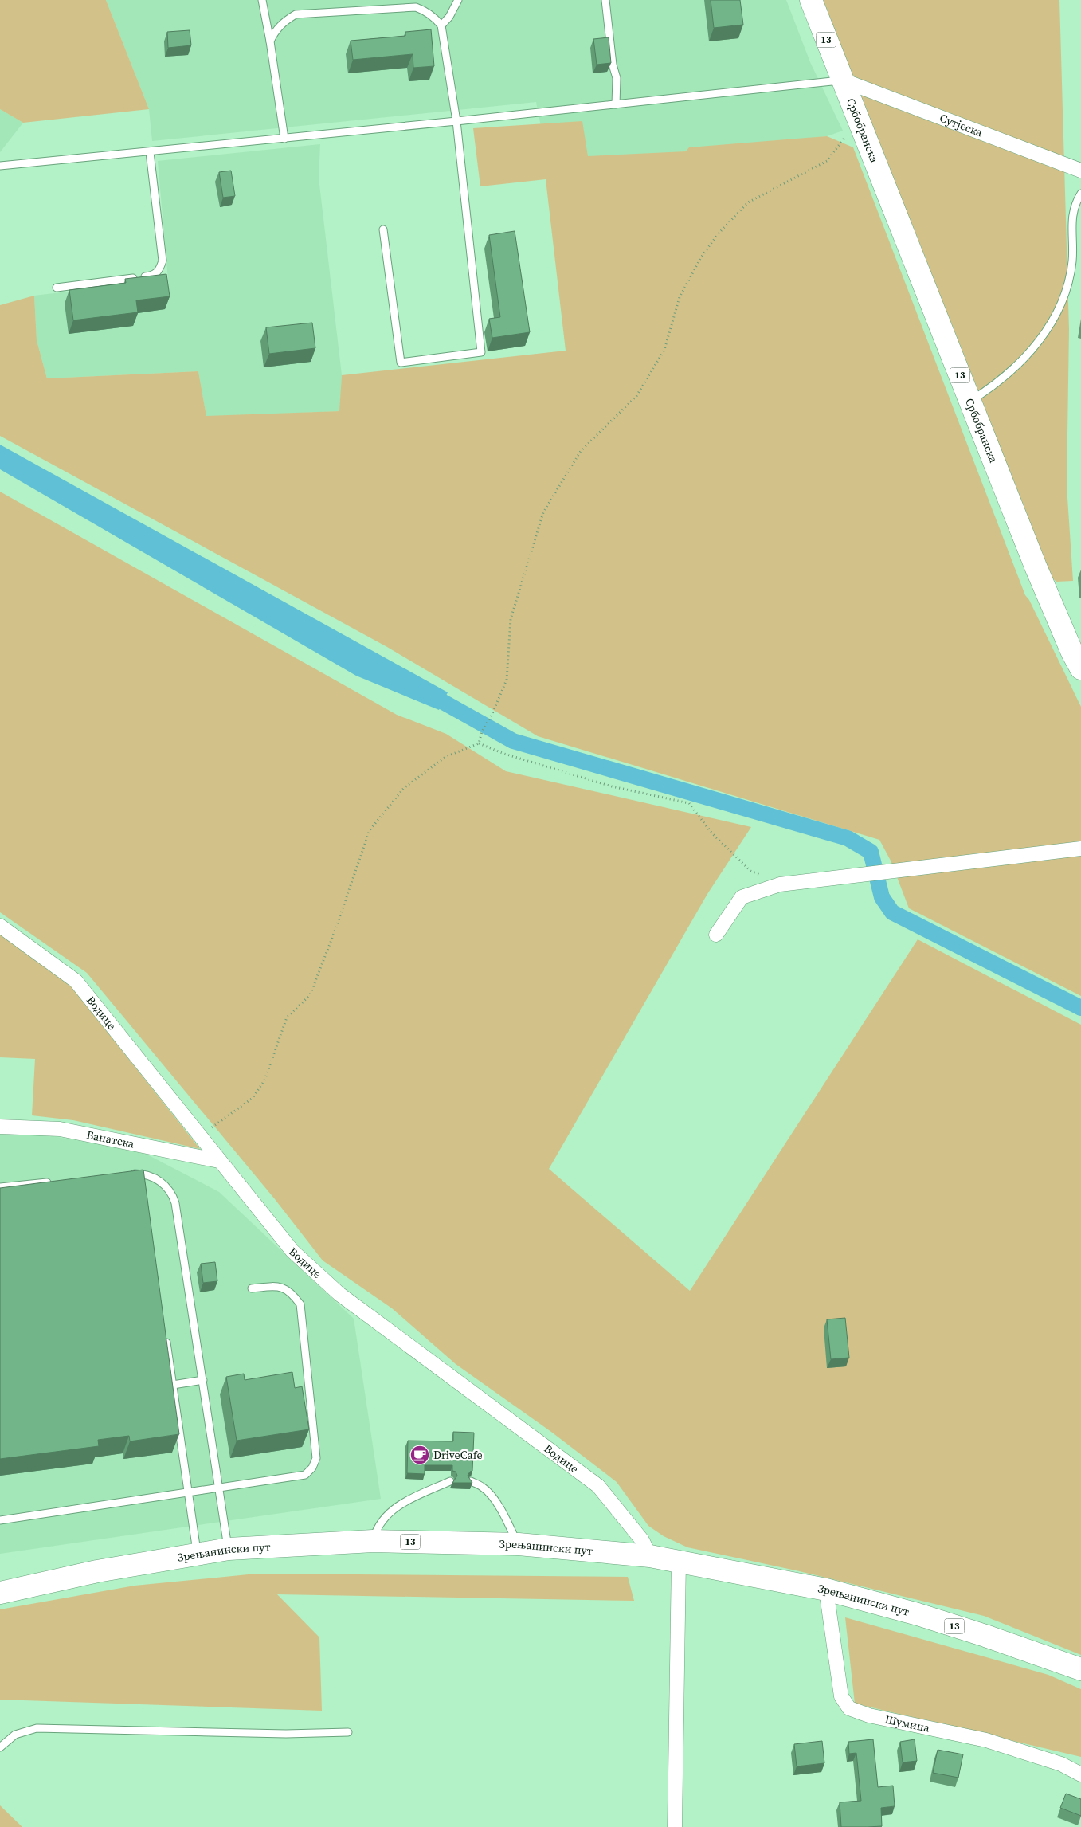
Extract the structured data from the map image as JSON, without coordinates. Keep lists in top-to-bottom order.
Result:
{
  "streets": {
    "main road": ["13", "Србобранска", "Зрењанински пут"],
    "street": [
      "Сутјеска",
      "Водице",
      "Банатска",
      "Шумица"
    ]
  },
  "crossings": [
    ["13", "Сутјеска"],
    ["13", "Србобранска"],
    ["Сутјеска", "Србобранска"],
    ["Водице", "Банатска"],
    ["Водице", "Зрењанински пут"],
    ["Зрењанински пут", "Шумица"]
  ],
  "places": {
    "cafe": ["DriveCafe"]
  }
}
